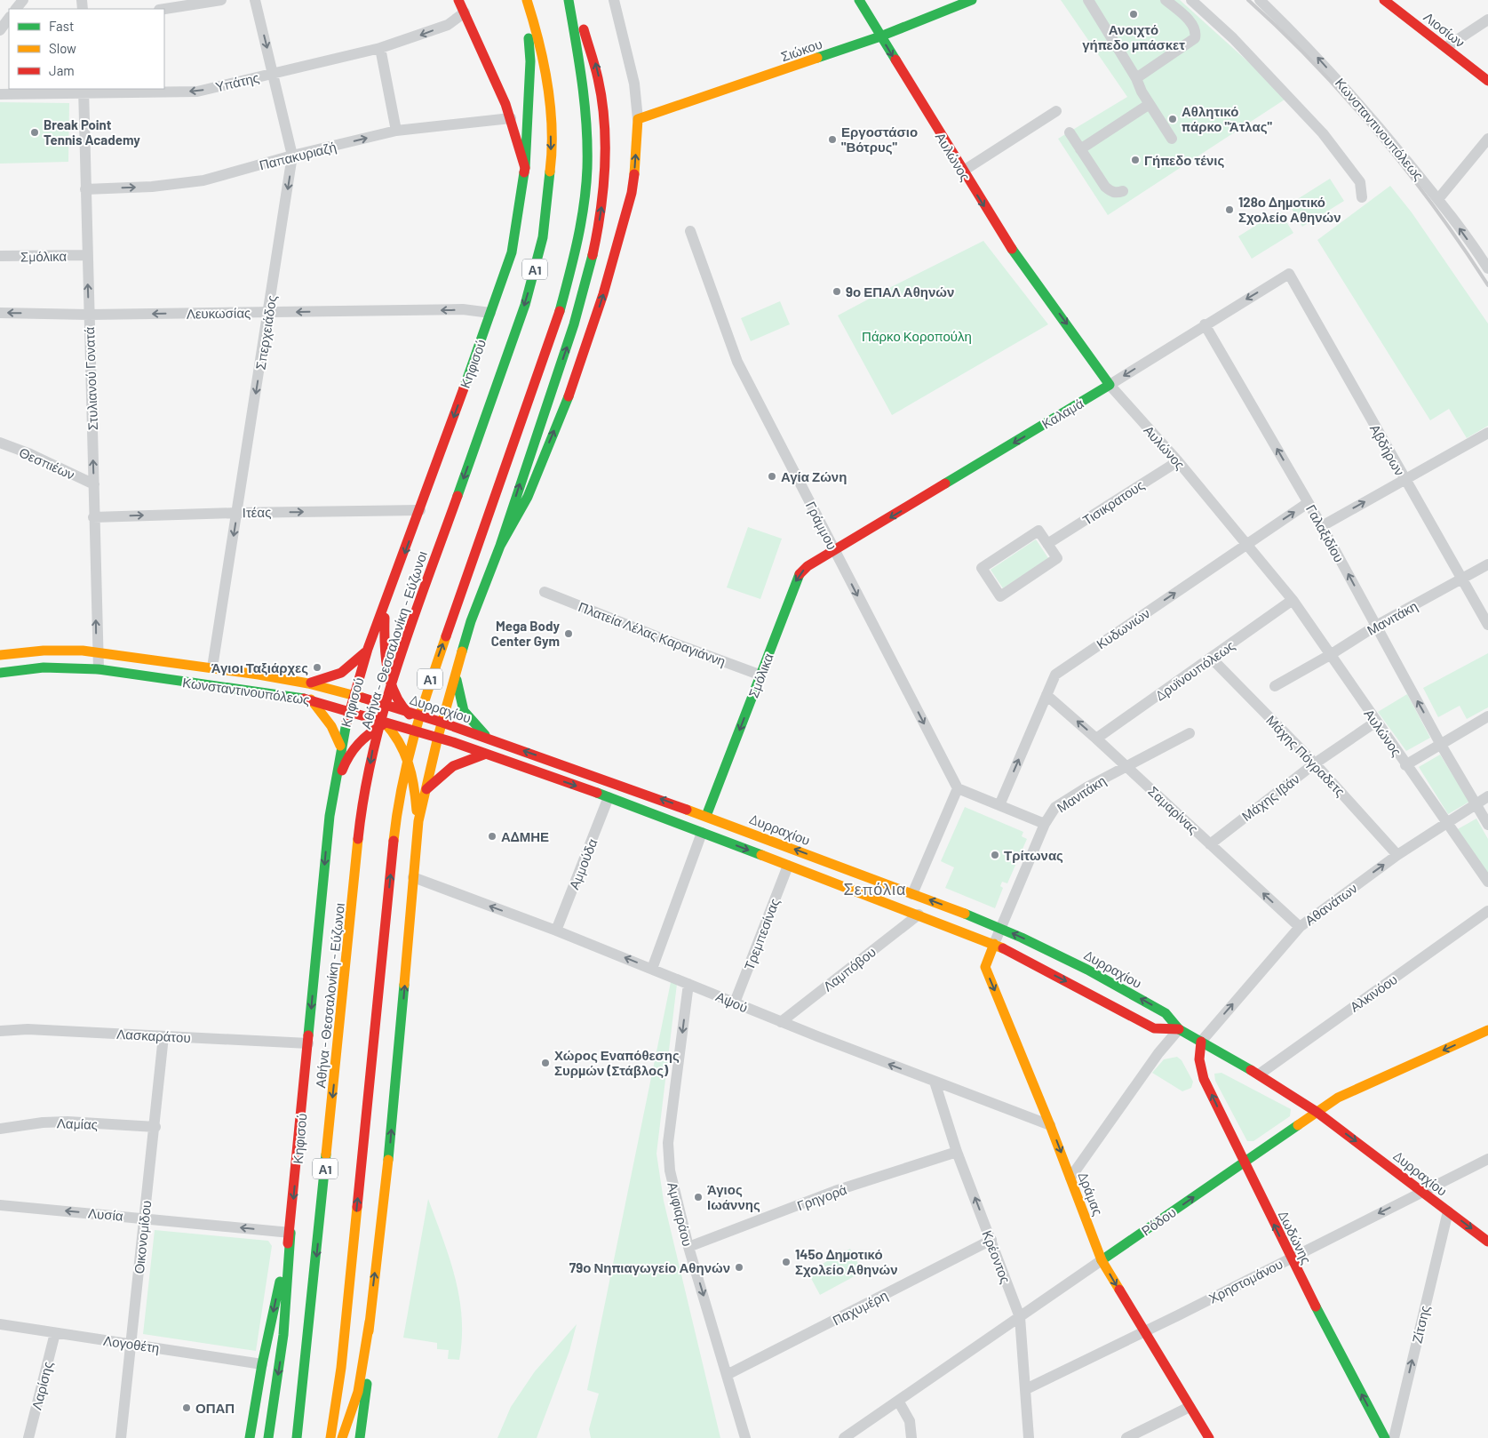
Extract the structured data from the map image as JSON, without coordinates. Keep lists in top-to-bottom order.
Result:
{
  "streets": {
    "main road": [
      "Λιοσίων",
      "Σιώκου",
      "Κωνσταντινουπόλεως",
      "Αυλώνος",
      "Σμόλικα",
      "Α1",
      "Κηφισού",
      "Καλαμά",
      "Αθήνα - Θεσσαλονίκη - Εύζωνοι",
      "Δυρραχίου",
      "Δράμας",
      "Ρόδου",
      "Δωδώνης"
    ],
    "street": [
      "Υπάτης",
      "Παπακυριαζή",
      "Λευκωσίας",
      "Σπερχειάδος",
      "Στυλιανού Γονατά",
      "Αβδήρων",
      "Θεσπιέων",
      "Τισικρατους",
      "Ιτέας",
      "Γράμμου",
      "Γαλαξιδίου",
      "Μανιτάκη",
      "Κυδωνιών",
      "Πλατεία Λέλας Καραγιάννη",
      "Δρυϊνουπόλεως",
      "Μάχης Πόγραδετς",
      "Μάχης Ιβάν",
      "Σαμαρίνας",
      "Αμμούδα",
      "Αθανάτων",
      "Τρεμπεσίνας",
      "Λαμπόβου",
      "Αλκινόου",
      "Αψού",
      "Λασκαράτου",
      "Λαμίας",
      "Γρηγορά",
      "Λυσία",
      "Αμφιαράου",
      "Οικονομίδου",
      "Κρέοντος",
      "Χρηστομάνου",
      "Παχυμέρη",
      "Ζίτσης",
      "Λογοθέτη",
      "Λαρίσης"
    ]
  },
  "crossings": [
    ["Σιώκου", "Αυλώνος"],
    ["Υπάτης", "Σπερχειάδος"],
    ["Υπάτης", "Κηφισού"],
    ["Υπάτης", "Στυλιανού Γονατά"],
    ["Κωνσταντινουπόλεως", "Σπερχειάδος"],
    ["Κωνσταντινουπόλεως", "Κηφισού"],
    ["Κωνσταντινουπόλεως", "Στυλιανού Γονατά"],
    ["Κωνσταντινουπόλεως", "Δυρραχίου"],
    ["Παπακυριαζή", "Σπερχειάδος"],
    ["Παπακυριαζή", "Κηφισού"],
    ["Παπακυριαζή", "Στυλιανού Γονατά"],
    ["Αυλώνος", "Καλαμά"],
    ["Αυλώνος", "Τισικρατους"],
    ["Αυλώνος", "Μανιτάκη"],
    ["Αυλώνος", "Κυδωνιών"],
    ["Αυλώνος", "Δρυϊνουπόλεως"],
    ["Αυλώνος", "Μάχης Ιβάν"],
    ["Αυλώνος", "Αθανάτων"],
    ["Σμόλικα", "Στυλιανού Γονατά"],
    ["Σμόλικα", "Καλαμά"],
    ["Σμόλικα", "Γράμμου"],
    ["Σμόλικα", "Πλατεία Λέλας Καραγιάννη"],
    ["Σμόλικα", "Δυρραχίου"],
    ["Λευκωσίας", "Σπερχειάδος"],
    ["Λευκωσίας", "Κηφισού"],
    ["Λευκωσίας", "Στυλιανού Γονατά"],
    ["Σπερχειάδος", "Ιτέας"],
    ["Κηφισού", "Ιτέας"],
    ["Κηφισού", "Δυρραχίου"],
    ["Κηφισού", "Λασκαράτου"],
    ["Κηφισού", "Λυσία"],
    ["Κηφισού", "Λογοθέτη"],
    ["Στυλιανού Γονατά", "Θεσπιέων"],
    ["Στυλιανού Γονατά", "Ιτέας"],
    ["Καλαμά", "Αβδήρων"],
    ["Καλαμά", "Γράμμου"],
    ["Καλαμά", "Γαλαξιδίου"],
    ["Αβδήρων", "Μανιτάκη"],
    ["Γαλαξιδίου", "Μανιτάκη"],
    ["Γαλαξιδίου", "Κυδωνιών"],
    ["Μανιτάκη", "Δυρραχίου"],
    ["Μανιτάκη", "Σαμαρίνας"],
    ["Μανιτάκη", "Δράμας"],
    ["Κυδωνιών", "Σαμαρίνας"],
    ["Δρυϊνουπόλεως", "Μάχης Πόγραδετς"],
    ["Δρυϊνουπόλεως", "Σαμαρίνας"],
    ["Δυρραχίου", "Αμμούδα"],
    ["Δυρραχίου", "Αθανάτων"],
    ["Δυρραχίου", "Τρεμπεσίνας"],
    ["Δυρραχίου", "Λαμπόβου"],
    ["Δυρραχίου", "Αλκινόου"],
    ["Δυρραχίου", "Δράμας"],
    ["Δυρραχίου", "Ρόδου"],
    ["Δυρραχίου", "Δωδώνης"],
    ["Δυρραχίου", "Χρηστομάνου"],
    ["Δυρραχίου", "Ζίτσης"],
    ["Μάχης Πόγραδετς", "Μάχης Ιβάν"],
    ["Μάχης Πόγραδετς", "Αθανάτων"],
    ["Μάχης Ιβάν", "Σαμαρίνας"],
    ["Σαμαρίνας", "Αθανάτων"],
    ["Αμμούδα", "Αψού"],
    ["Αθανάτων", "Δωδώνης"],
    ["Τρεμπεσίνας", "Αψού"],
    ["Λαμπόβου", "Αψού"],
    ["Αψού", "Δράμας"],
    ["Αψού", "Αμφιαράου"],
    ["Αψού", "Κρέοντος"],
    ["Λασκαράτου", "Οικονομίδου"],
    ["Λαμίας", "Οικονομίδου"],
    ["Δράμας", "Ρόδου"],
    ["Δράμας", "Χρηστομάνου"],
    ["Γρηγορά", "Αμφιαράου"],
    ["Γρηγορά", "Κρέοντος"],
    ["Λυσία", "Οικονομίδου"],
    ["Αμφιαράου", "Παχυμέρη"],
    ["Ρόδου", "Δωδώνης"],
    ["Ρόδου", "Κρέοντος"],
    ["Οικονομίδου", "Λογοθέτη"],
    ["Δωδώνης", "Χρηστομάνου"],
    ["Κρέοντος", "Χρηστομάνου"],
    ["Κρέοντος", "Παχυμέρη"],
    ["Λογοθέτη", "Λαρίσης"]
  ],
  "one_way": [
    "Υπάτης",
    "Παπακυριαζή",
    "Αυλώνος",
    "Σμόλικα",
    "Λευκωσίας",
    "Σπερχειάδος",
    "Στυλιανού Γονατά",
    "Καλαμά",
    "Ιτέας",
    "Γράμμου",
    "Γαλαξιδίου",
    "Κυδωνιών",
    "Σαμαρίνας",
    "Αθανάτων",
    "Αψού",
    "Δράμας",
    "Λυσία",
    "Αμφιαράου",
    "Δωδώνης",
    "Ζίτσης"
  ],
  "districts": ["Σεπόλια"],
  "parks": ["Πάρκο Κοροπούλη"],
  "places": [
    "Ανοιχτό γήπεδο μπάσκετ",
    "Αθλητικό πάρκο \"Άτλας\"",
    "Break Point Tennis Academy",
    "Εργοστάσιο \"Βότρυς\"",
    "Γήπεδο τένις",
    "128ο Δημοτικό Σχολείο Αθηνών",
    "9ο ΕΠΑΛ Αθηνών",
    "Αγία Ζώνη",
    "Mega Body Center Gym",
    "Άγιοι Ταξιάρχες",
    "ΑΔΜΗΕ",
    "Τρίτωνας",
    "Χώρος Εναπόθεσης Συρμών (Στάβλος)",
    "Άγιος Ιωάννης",
    "145ο Δημοτικό Σχολείο Αθηνών",
    "79ο Νηπιαγωγείο Αθηνών",
    "ΟΠΑΠ"
  ],
  "legend": ["Fast", "Slow", "Jam"]
}
